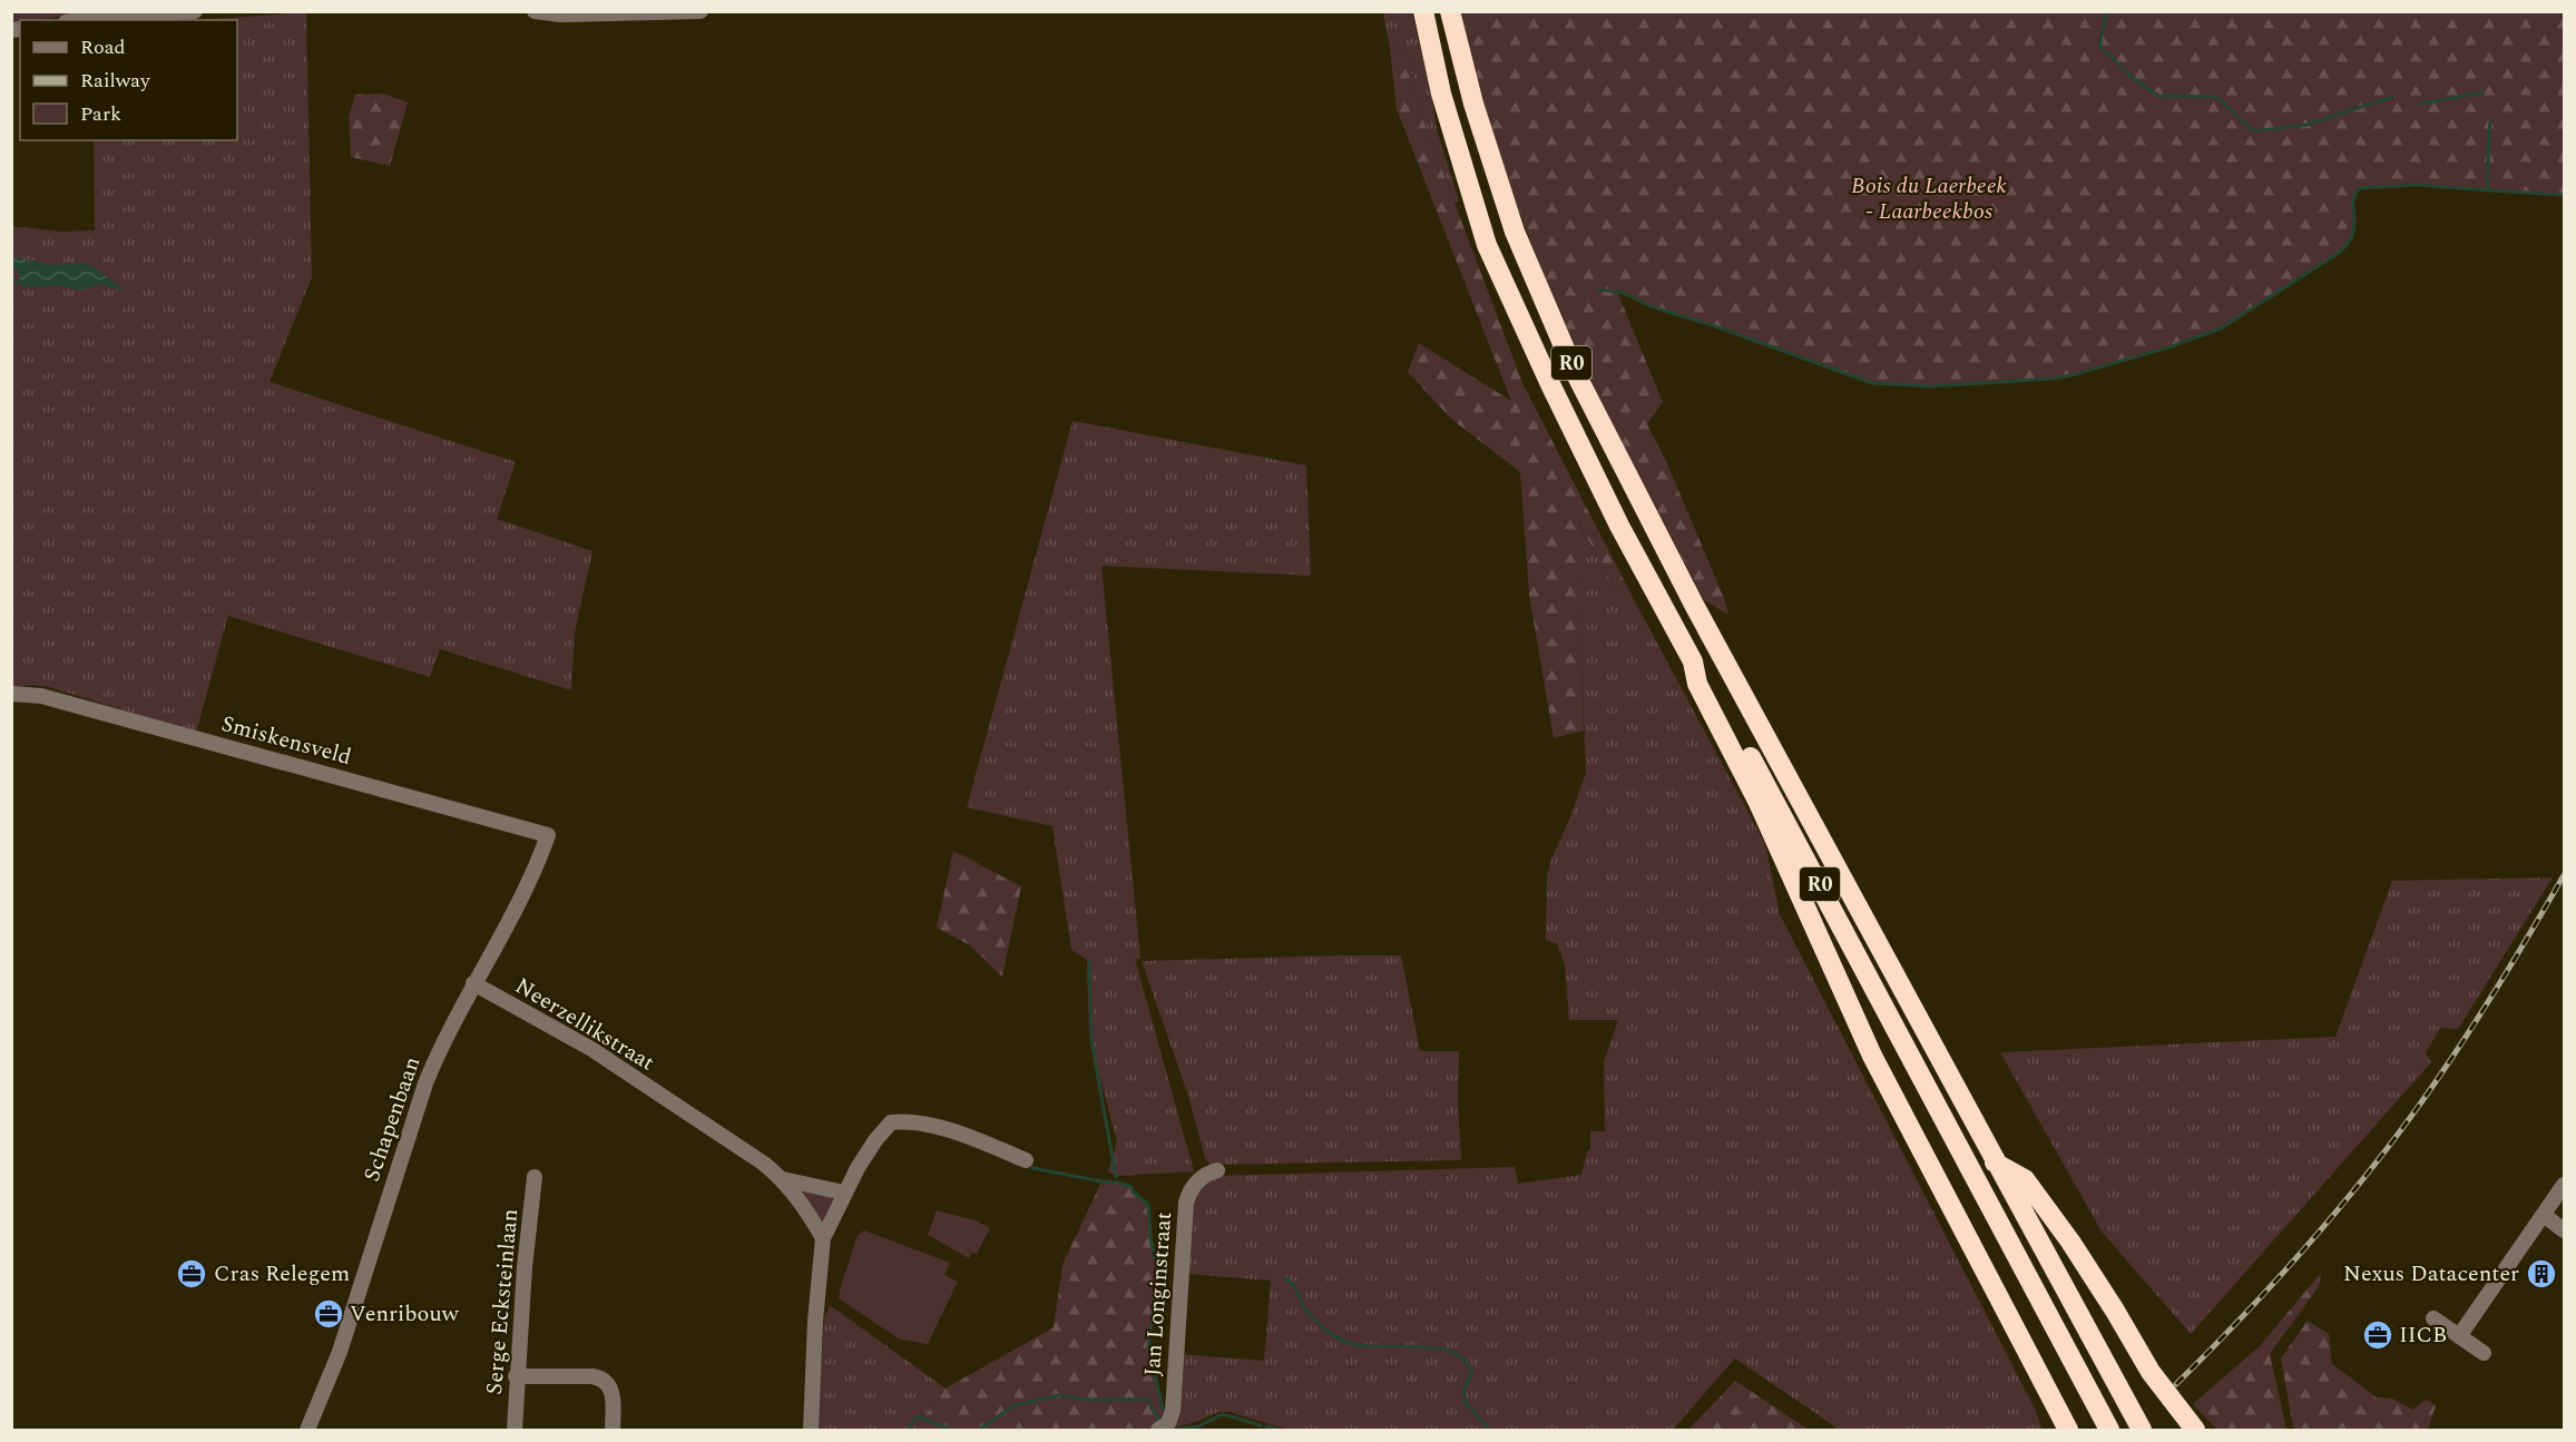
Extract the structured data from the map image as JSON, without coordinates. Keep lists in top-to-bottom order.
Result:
{
  "streets": {
    "highway": ["R0"],
    "street": [
      "Smiskensveld",
      "Neerzellikstraat",
      "Schapenbaan",
      "Jan Longinstraat",
      "Serge Ecksteinlaan"
    ]
  },
  "crossings": [
    ["Smiskensveld", "Schapenbaan"],
    ["Neerzellikstraat", "Schapenbaan"]
  ],
  "parks": ["Bois du Laerbeek - Laarbeekbos"],
  "places": {
    "office": ["Cras Relegem", "Venribouw", "IICB"],
    "building": ["Nexus Datacenter"]
  },
  "legend": ["Road", "Railway", "Park"]
}
